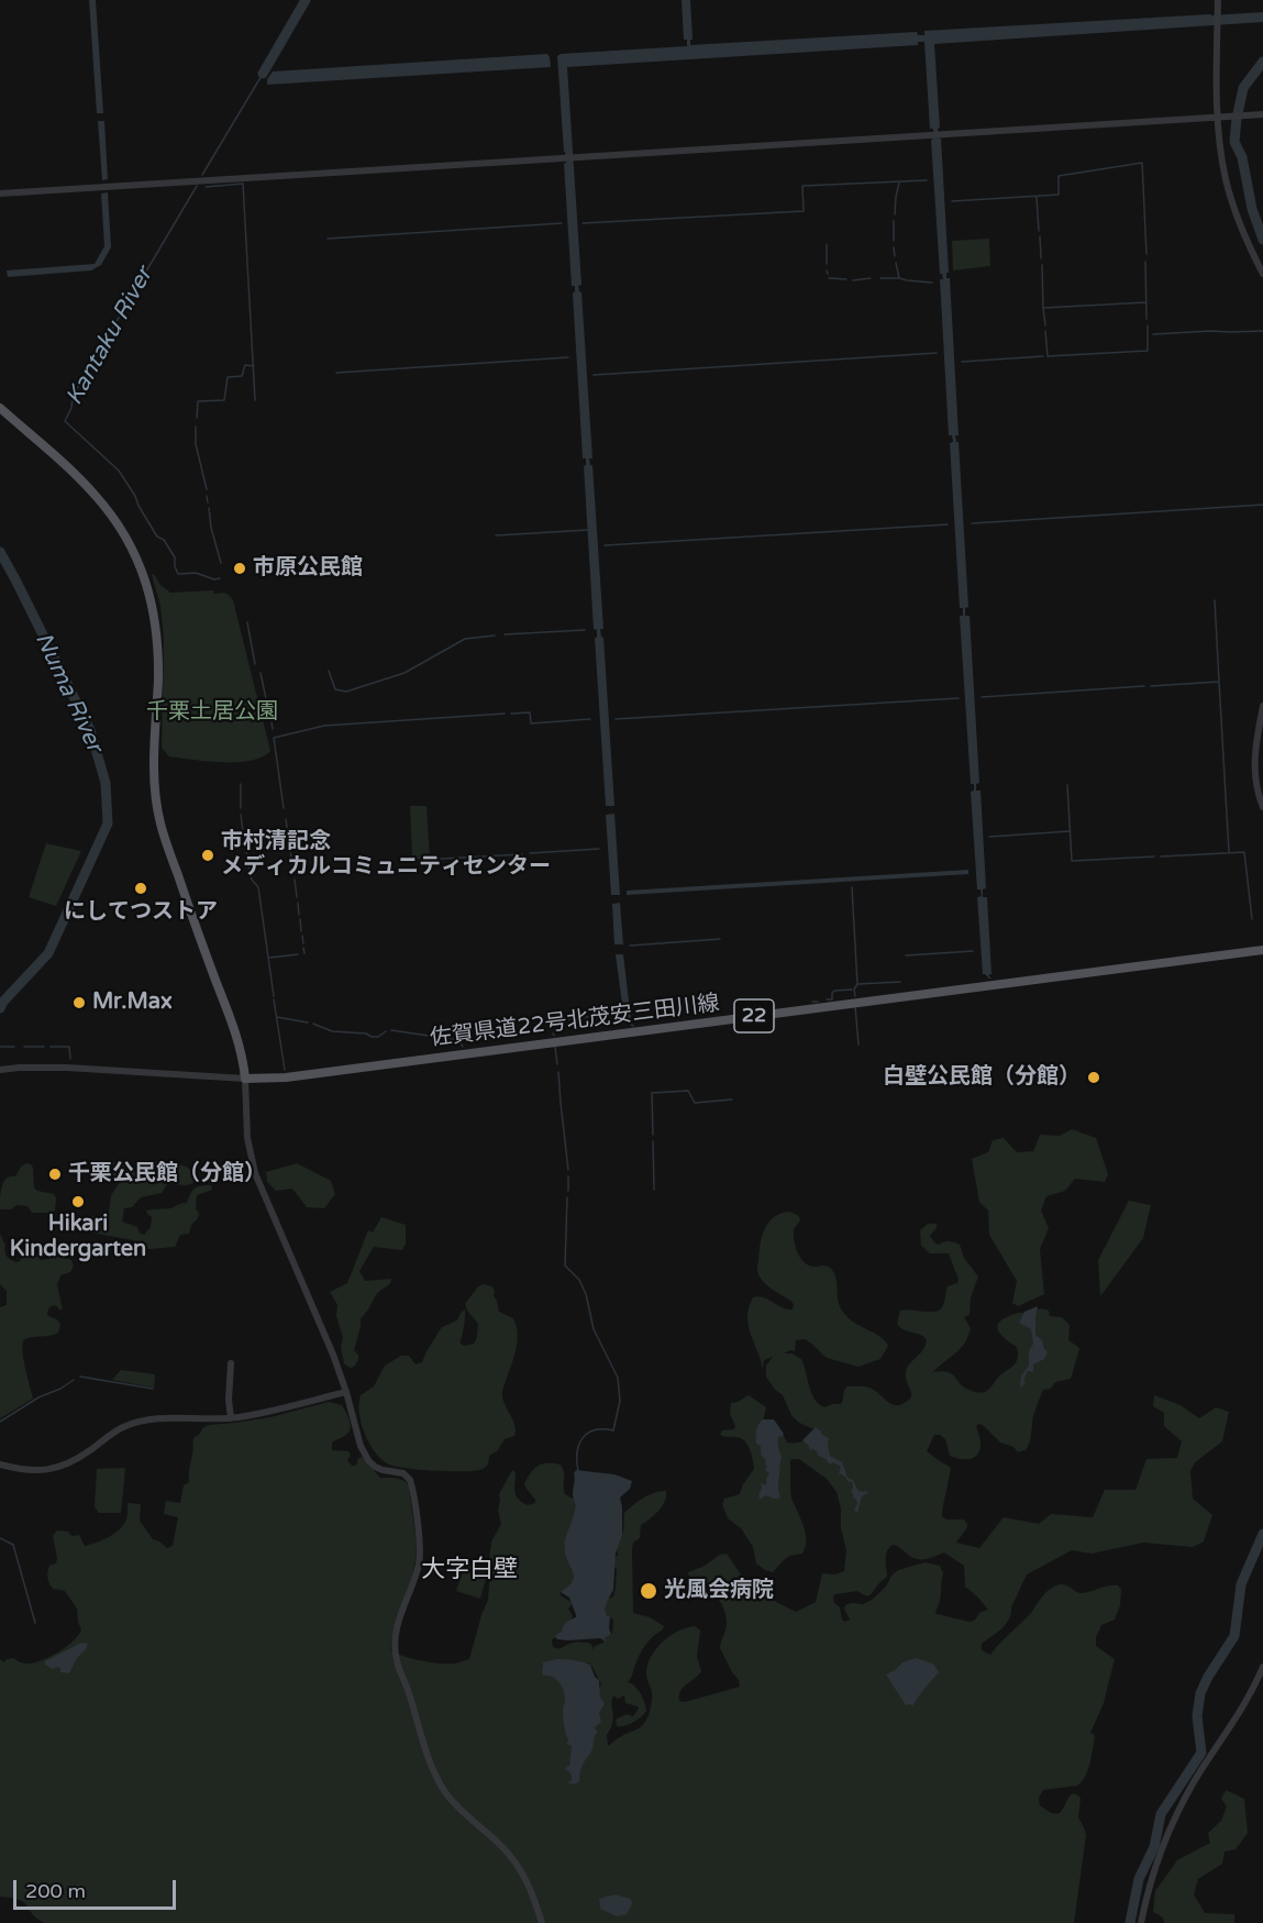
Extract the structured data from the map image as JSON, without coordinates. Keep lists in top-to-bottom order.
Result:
{
  "streets": {
    "main road": ["22", "佐賀県道22号北茂安三田川線"]
  },
  "districts": ["大字白壁"],
  "water": ["Kantaku River", "Numa River"],
  "parks": ["千栗土居公園"],
  "places": [
    "市原公民館",
    "市村清記念 メディカルコミュニティセンター",
    "にしてつストア",
    "Mr.Max",
    "白壁公民館（分館）",
    "千栗公民館（分館）",
    "Hikari Kindergarten",
    "光風会病院"
  ],
  "scale_bar": "200 m"
}
